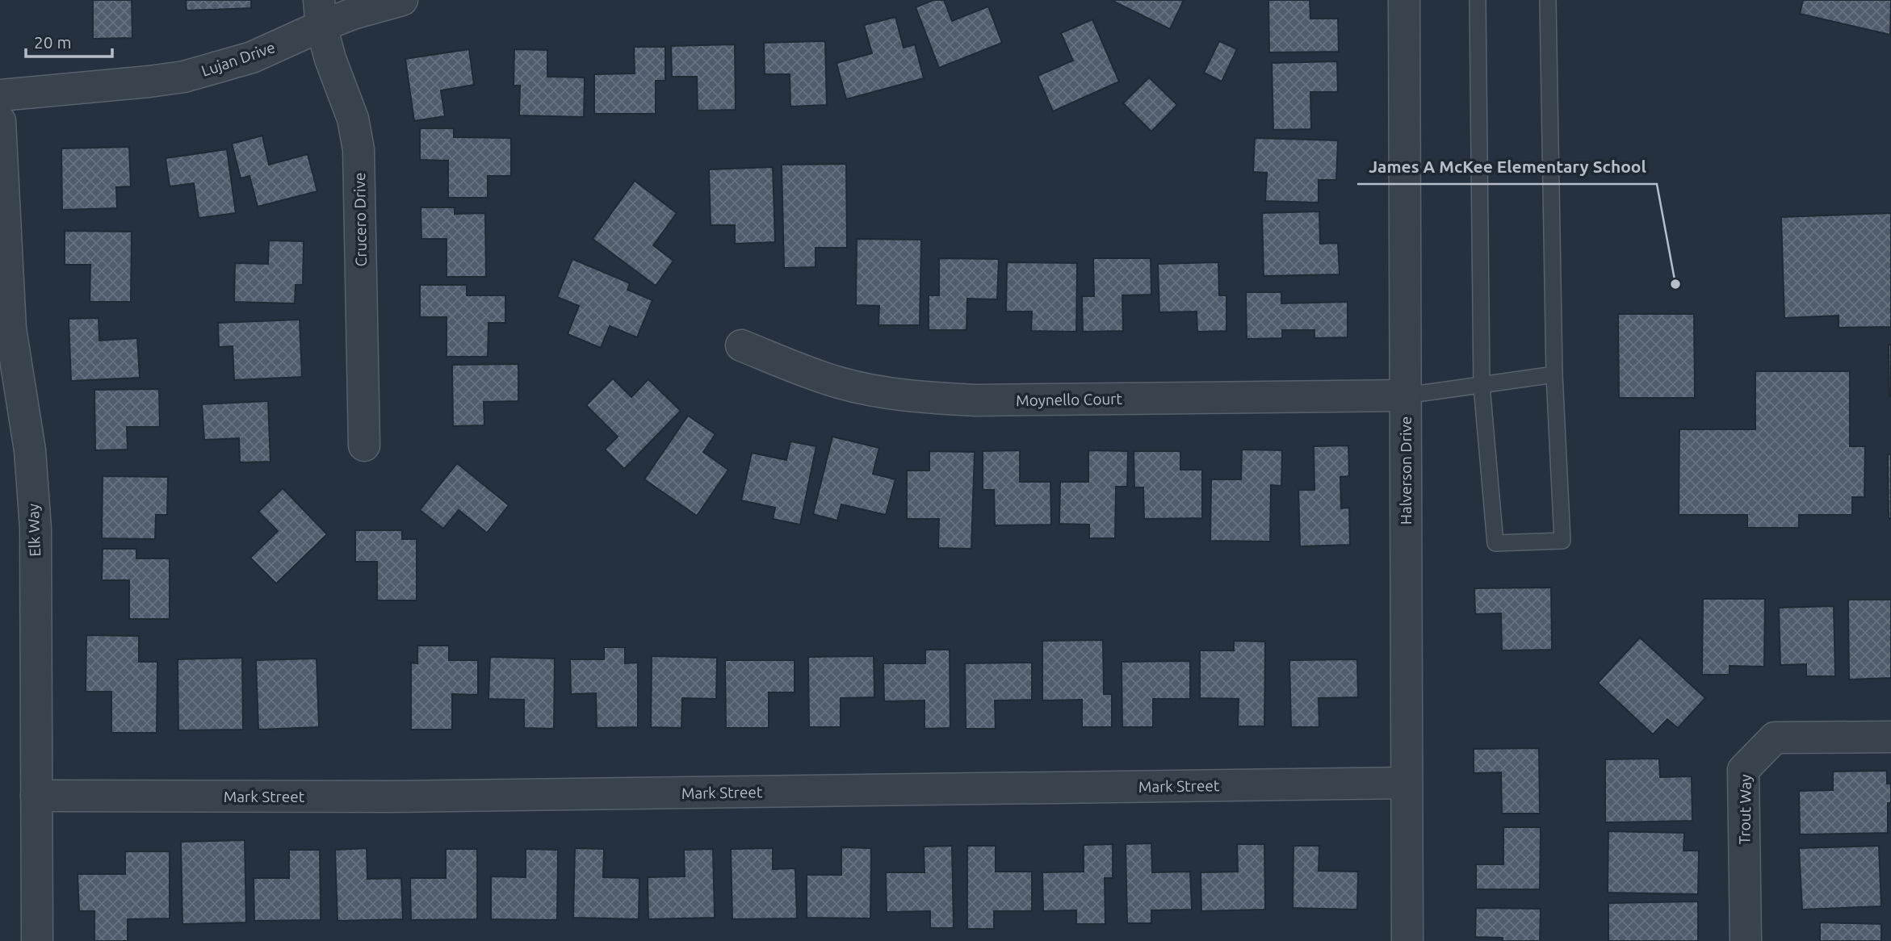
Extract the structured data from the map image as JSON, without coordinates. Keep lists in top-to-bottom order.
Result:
{
  "streets": {
    "street": [
      "Lujan Drive",
      "Crucero Drive",
      "Moynello Court",
      "Halverson Drive",
      "Elk Way",
      "Mark Street",
      "Trout Way"
    ]
  },
  "crossings": [
    ["Lujan Drive", "Crucero Drive"],
    ["Moynello Court", "Halverson Drive"],
    ["Halverson Drive", "Mark Street"],
    ["Elk Way", "Mark Street"]
  ],
  "places": ["James A McKee Elementary School"],
  "scale_bar": "20 m"
}
